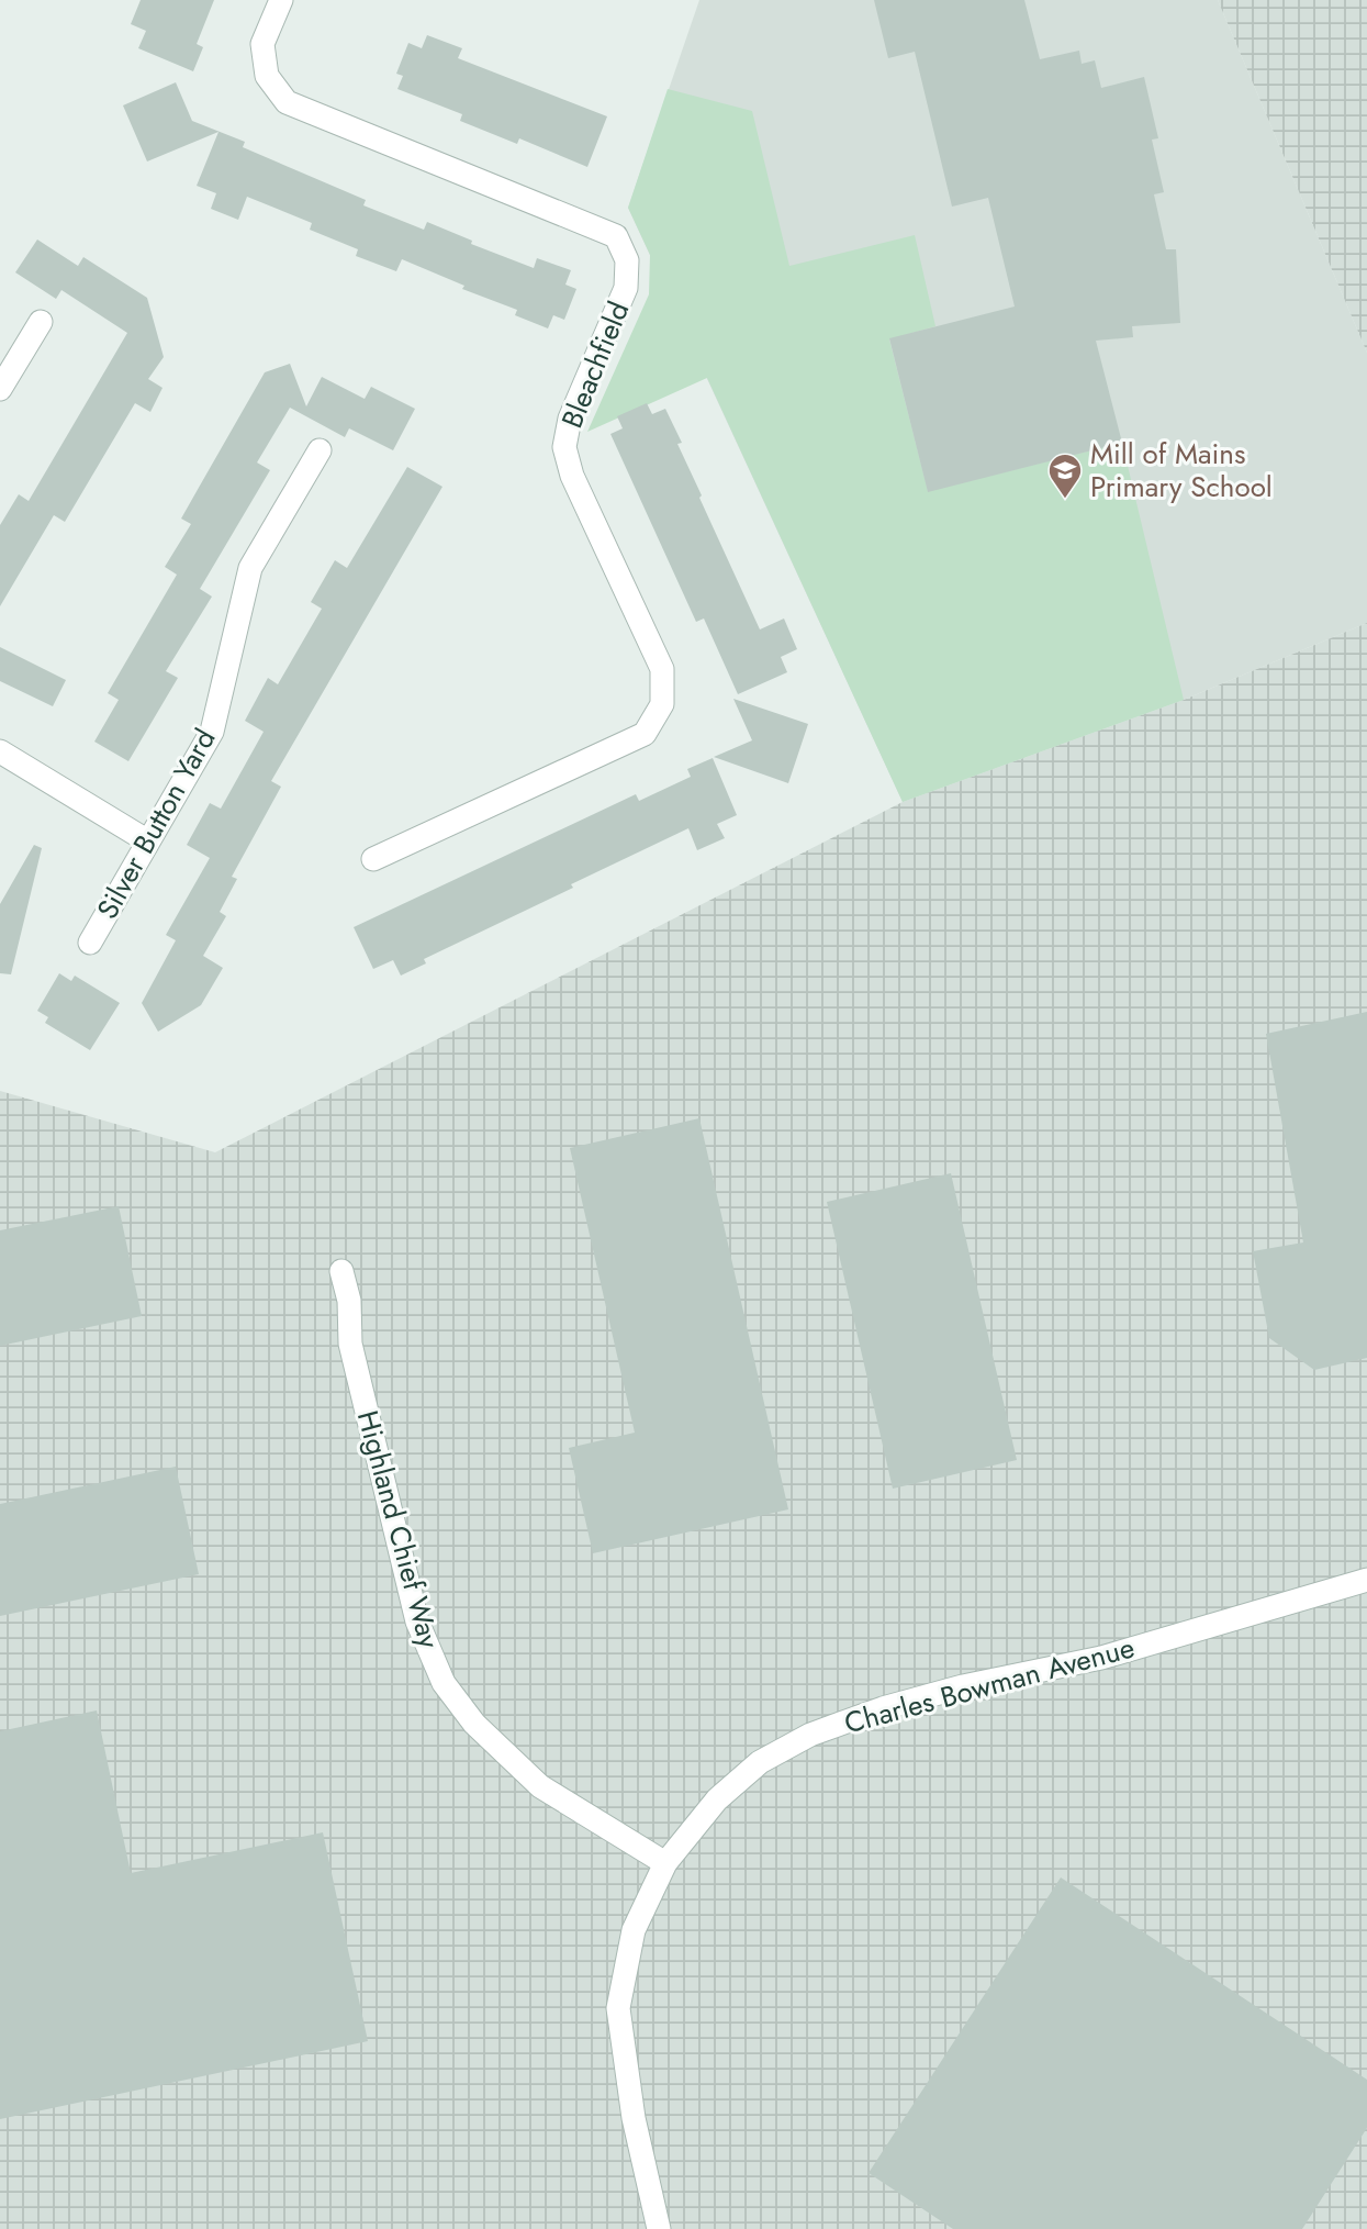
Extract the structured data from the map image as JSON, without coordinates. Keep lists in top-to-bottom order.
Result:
{
  "streets": {
    "street": [
      "Bleachfield",
      "Silver Button Yard",
      "Highland Chief Way",
      "Charles Bowman Avenue"
    ]
  },
  "crossings": [
    ["Highland Chief Way", "Charles Bowman Avenue"]
  ],
  "places": {
    "school or university": ["Mill of Mains Primary School"]
  }
}
